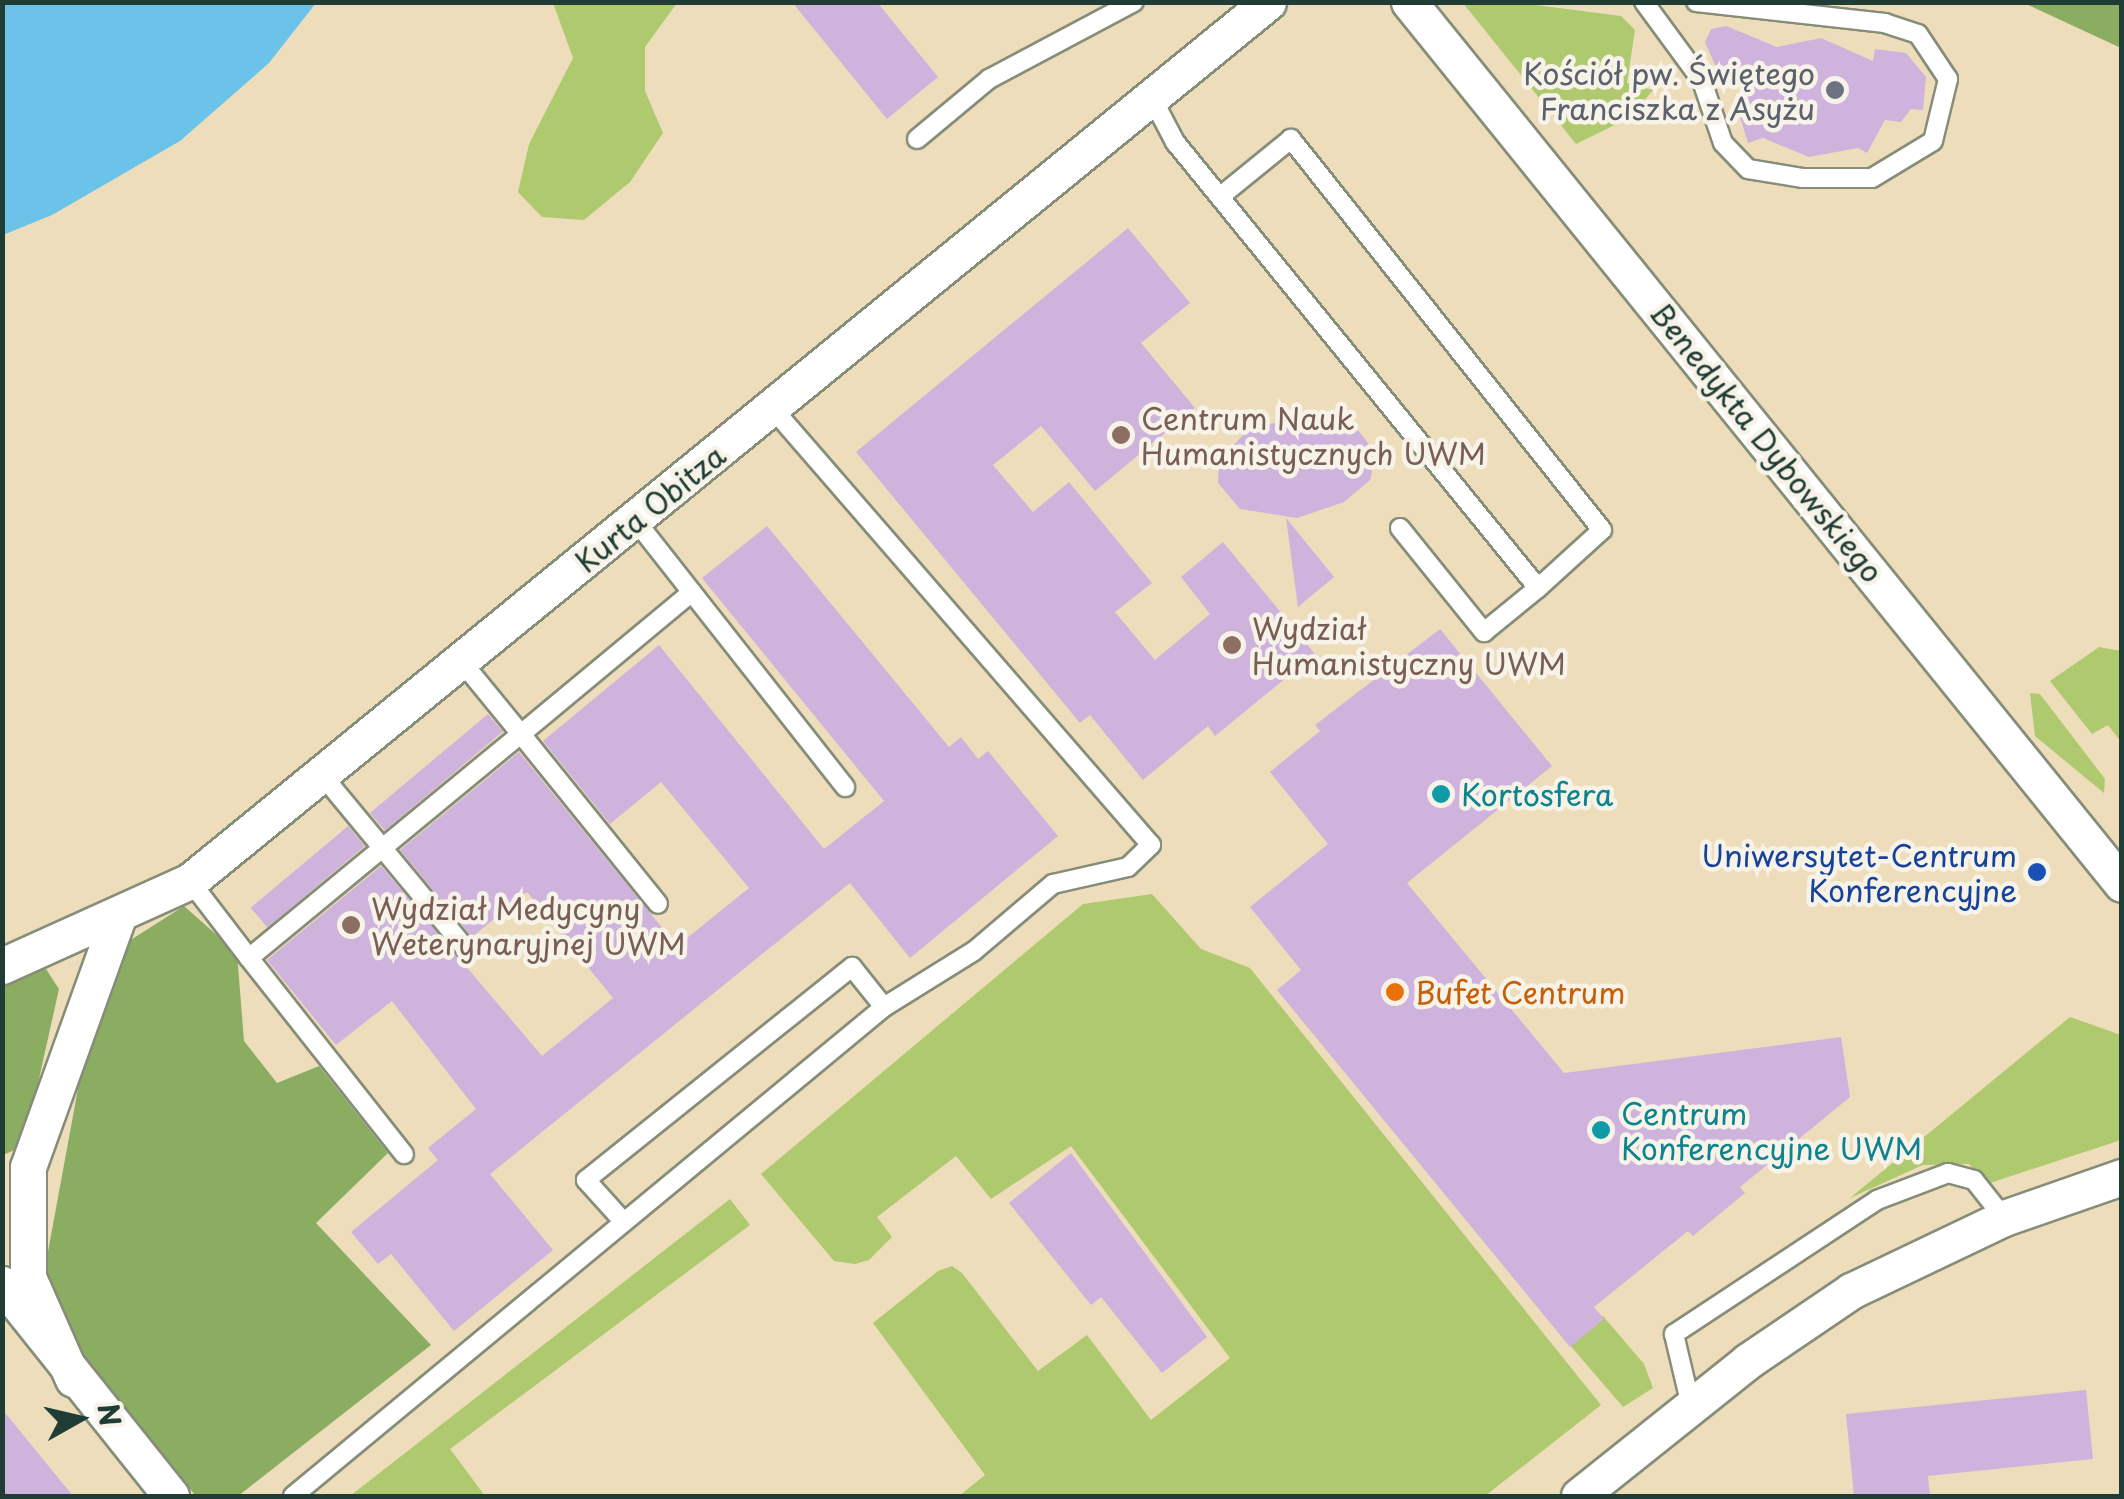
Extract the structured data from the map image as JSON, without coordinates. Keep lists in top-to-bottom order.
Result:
{
  "streets": {
    "street": ["Benedykta Dybowskiego", "Kurta Obitza"]
  },
  "places": [
    "Kościół pw. Świętego Franciszka z Asyżu",
    "Centrum Nauk Humanistycznych UWM",
    "Wydział Humanistyczny UWM",
    "Kortosfera",
    "Uniwersytet-Centrum Konferencyjne",
    "Wydział Medycyny Weterynaryjnej UWM",
    "Bufet Centrum",
    "Centrum Konferencyjne UWM"
  ],
  "north": "right"
}
